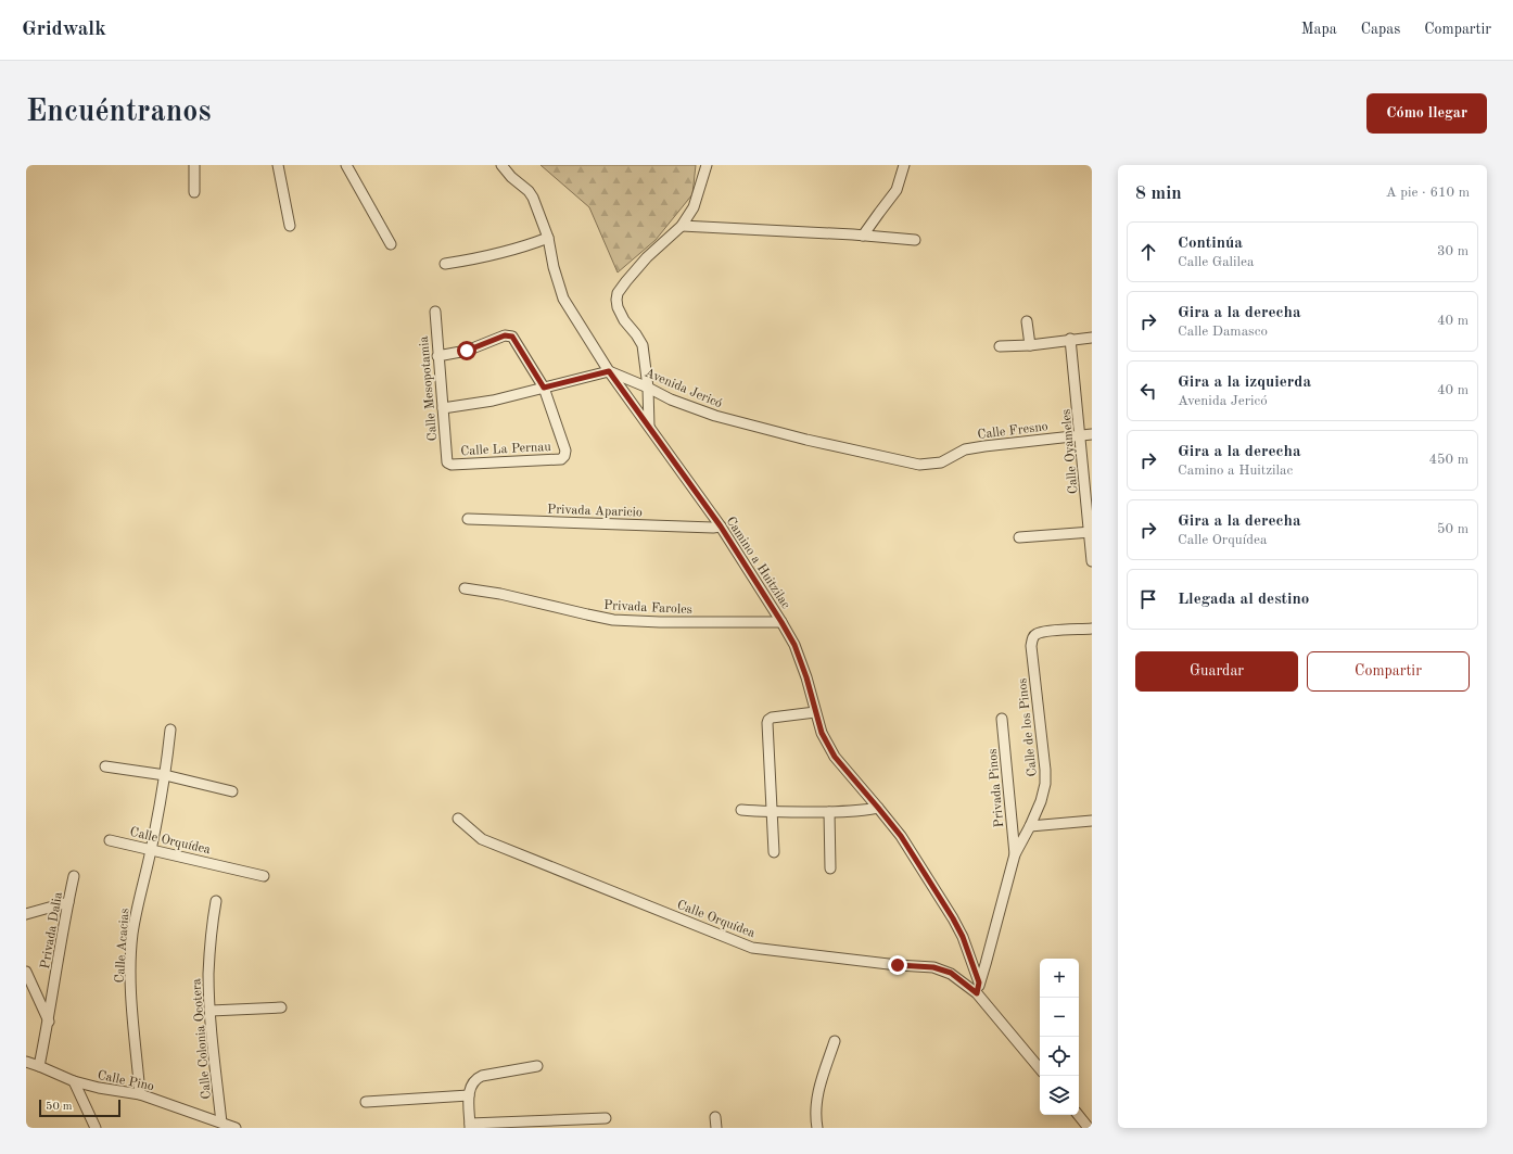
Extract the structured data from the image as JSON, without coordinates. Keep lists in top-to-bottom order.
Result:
{
  "streets": {
    "street": [
      "Avenida Jericó",
      "Calle Mesopotamia",
      "Calle Fresno",
      "Calle La Pernau",
      "Calle Oyameles",
      "Privada Aparicio",
      "Camino a Huitzilac",
      "Privada Faroles",
      "Calle de los Pinos",
      "Privada Pinos",
      "Calle Orquídea",
      "Privada Dalia",
      "Calle Acacias",
      "Calle Colonia Ocotera",
      "Calle Pino"
    ]
  },
  "crossings": [
    ["Avenida Jericó", "Calle Fresno"],
    ["Avenida Jericó", "Camino a Huitzilac"],
    ["Calle Mesopotamia", "Calle La Pernau"],
    ["Calle Fresno", "Calle Oyameles"],
    ["Privada Aparicio", "Camino a Huitzilac"],
    ["Camino a Huitzilac", "Privada Faroles"],
    ["Camino a Huitzilac", "Calle de los Pinos"],
    ["Calle de los Pinos", "Privada Pinos"],
    ["Calle de los Pinos", "Calle Orquídea"],
    ["Calle Orquídea", "Calle Acacias"],
    ["Privada Dalia", "Calle Pino"],
    ["Calle Acacias", "Calle Pino"],
    ["Calle Colonia Ocotera", "Calle Pino"]
  ],
  "scale_bar": "50 m",
  "page": {
    "header": "Gridwalk",
    "nav": ["Mapa", "Capas", "Compartir"],
    "buttons": [
      "Cómo llegar",
      ["Guardar", "Compartir"]
    ],
    "title": "Encuéntranos",
    "heading": ["8 min", "A pie · 610 m"],
    "list": [
      ["Continúa", "Calle Galilea", "30 m"],
      ["Gira a la derecha", "Calle Damasco", "40 m"],
      ["Gira a la izquierda", "Avenida Jericó", "40 m"],
      ["Gira a la derecha", "Camino a Huitzilac", "450 m"],
      ["Gira a la derecha", "Calle Orquídea", "50 m"],
      "Llegada al destino"
    ],
    "map_buttons": ["+", "−"],
    "scale": "50 m"
  }
}
